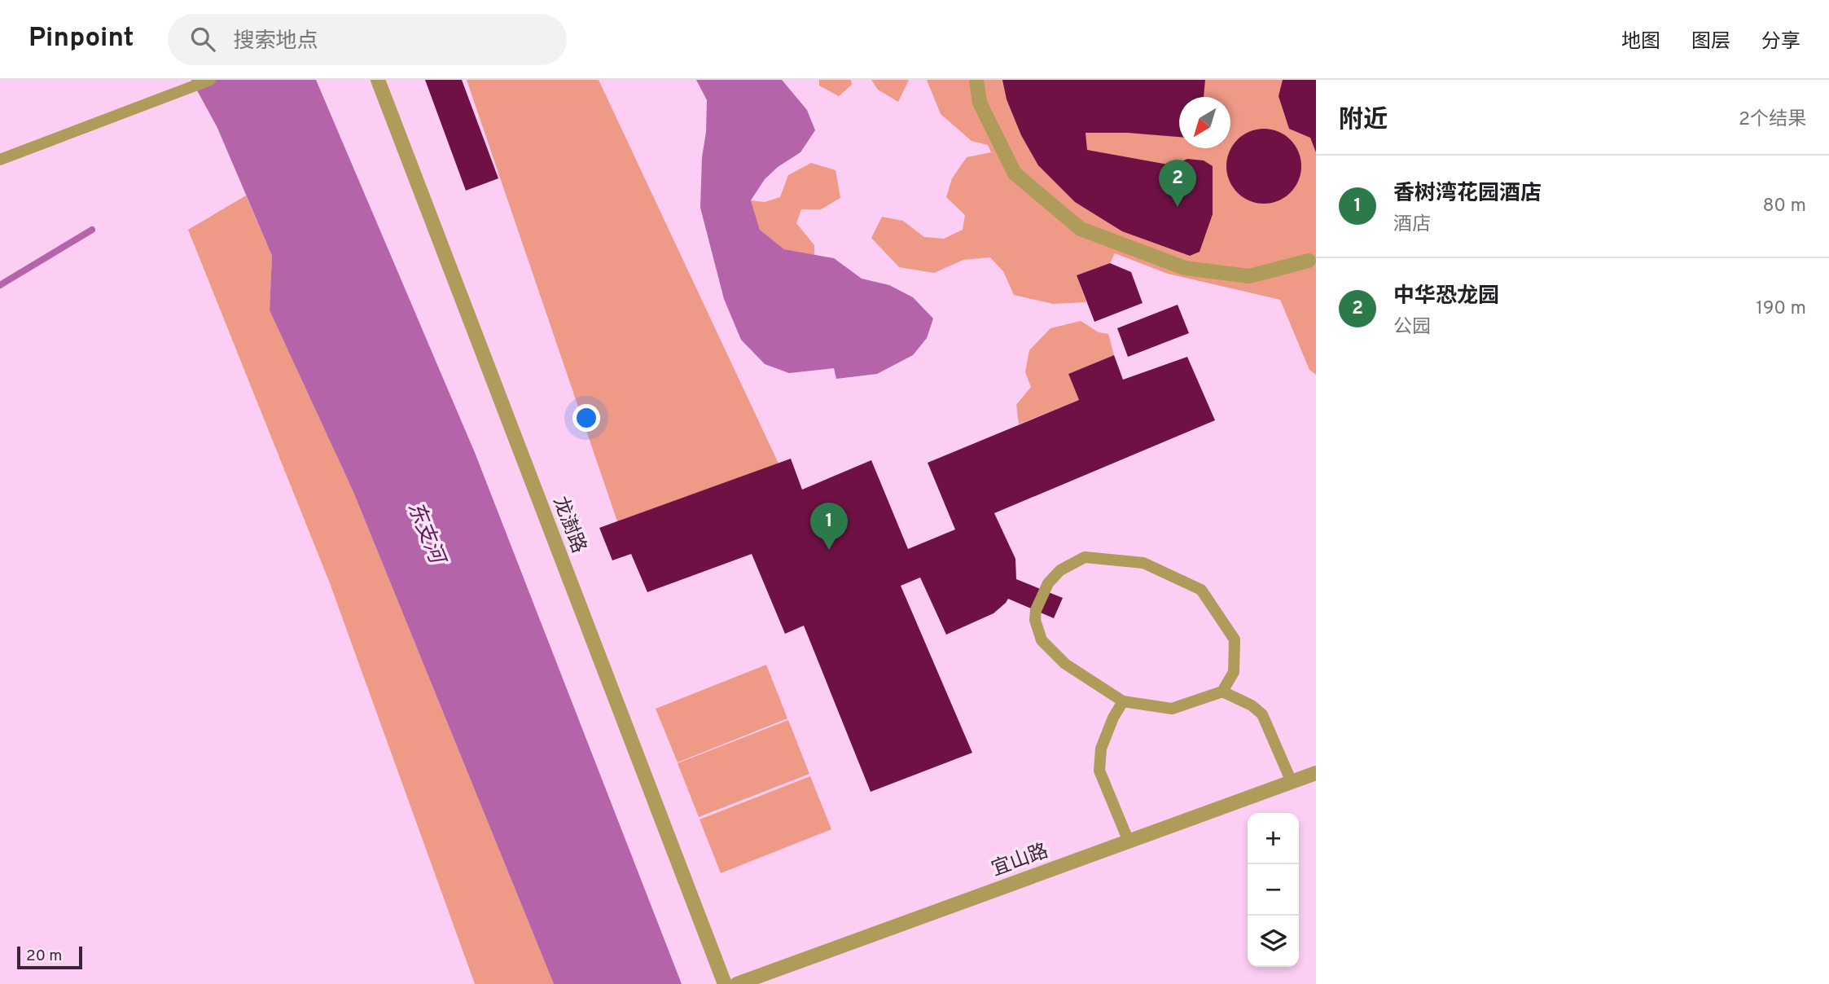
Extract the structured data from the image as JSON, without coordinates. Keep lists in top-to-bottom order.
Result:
{
  "streets": {
    "street": ["龙澍路", "宜山路"]
  },
  "water": ["东支河"],
  "scale_bar": "20 m",
  "north": "bottom left",
  "page": {
    "header": "Pinpoint",
    "search": "搜索地点",
    "nav": ["地图", "图层", "分享"],
    "heading": ["附近", "2个结果"],
    "list": [
      {
        "mark": "1",
        "name": "香树湾花园酒店",
        "note": "酒店",
        "value": "80 m"
      },
      {
        "mark": "2",
        "name": "中华恐龙园",
        "note": "公园",
        "value": "190 m"
      }
    ],
    "pins": ["2", "1"],
    "map_buttons": ["+", "−"],
    "scale": "20 m"
  }
}
